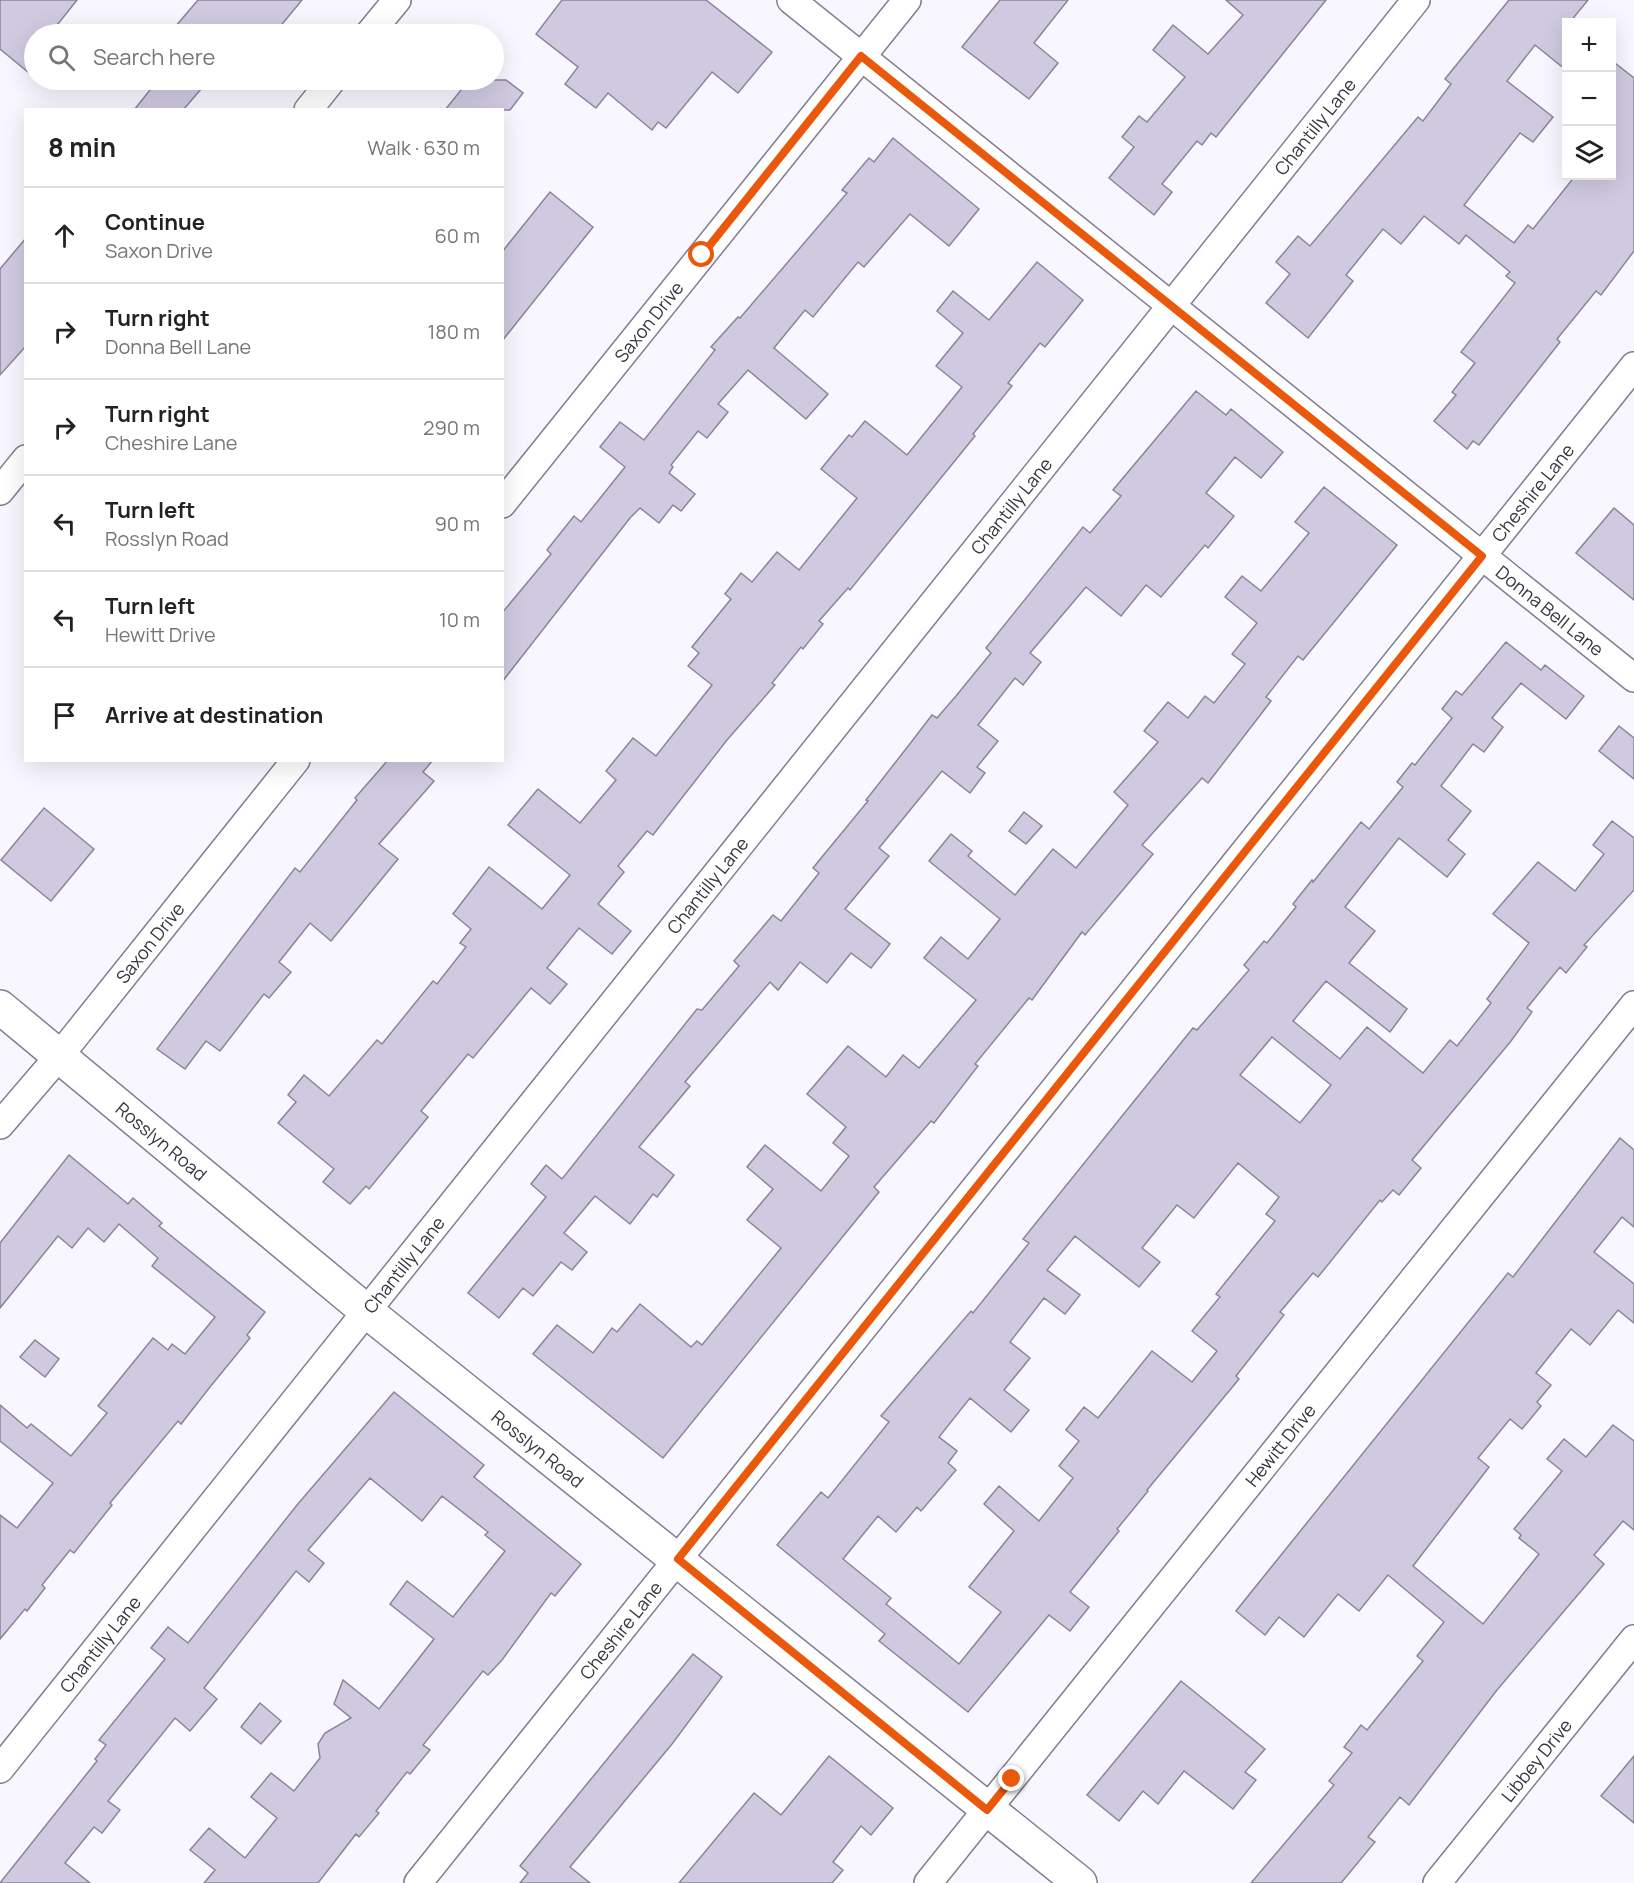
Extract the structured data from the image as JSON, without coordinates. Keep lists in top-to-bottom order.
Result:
{
  "streets": {
    "street": [
      "Chantilly Lane",
      "Saxon Drive",
      "Cheshire Lane",
      "Donna Bell Lane",
      "Rosslyn Road",
      "Hewitt Drive",
      "Libbey Drive"
    ]
  },
  "crossings": [
    ["Chantilly Lane", "Donna Bell Lane"],
    ["Chantilly Lane", "Rosslyn Road"],
    ["Saxon Drive", "Donna Bell Lane"],
    ["Saxon Drive", "Rosslyn Road"],
    ["Cheshire Lane", "Donna Bell Lane"],
    ["Cheshire Lane", "Rosslyn Road"],
    ["Rosslyn Road", "Hewitt Drive"]
  ],
  "page": {
    "map_buttons": ["+", "−"],
    "search": "Search here",
    "heading": ["8 min", "Walk · 630 m"],
    "list": [
      ["Continue", "Saxon Drive", "60 m"],
      ["Turn right", "Donna Bell Lane", "180 m"],
      ["Turn right", "Cheshire Lane", "290 m"],
      ["Turn left", "Rosslyn Road", "90 m"],
      ["Turn left", "Hewitt Drive", "10 m"],
      "Arrive at destination"
    ]
  }
}
